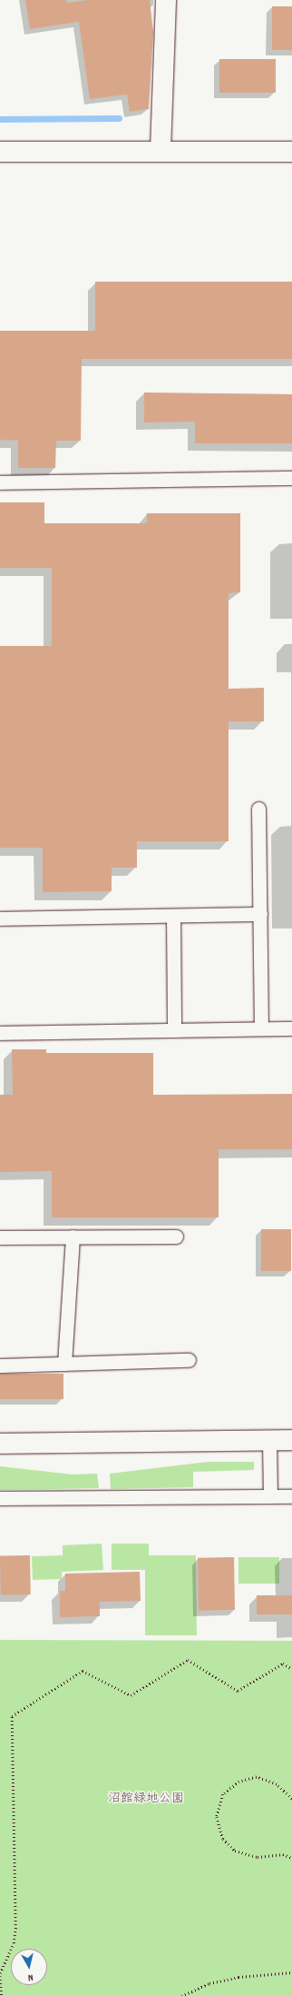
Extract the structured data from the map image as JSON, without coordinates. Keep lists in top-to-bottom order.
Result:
{
  "parks": ["沼館緑地公園"],
  "north": "bottom"
}
